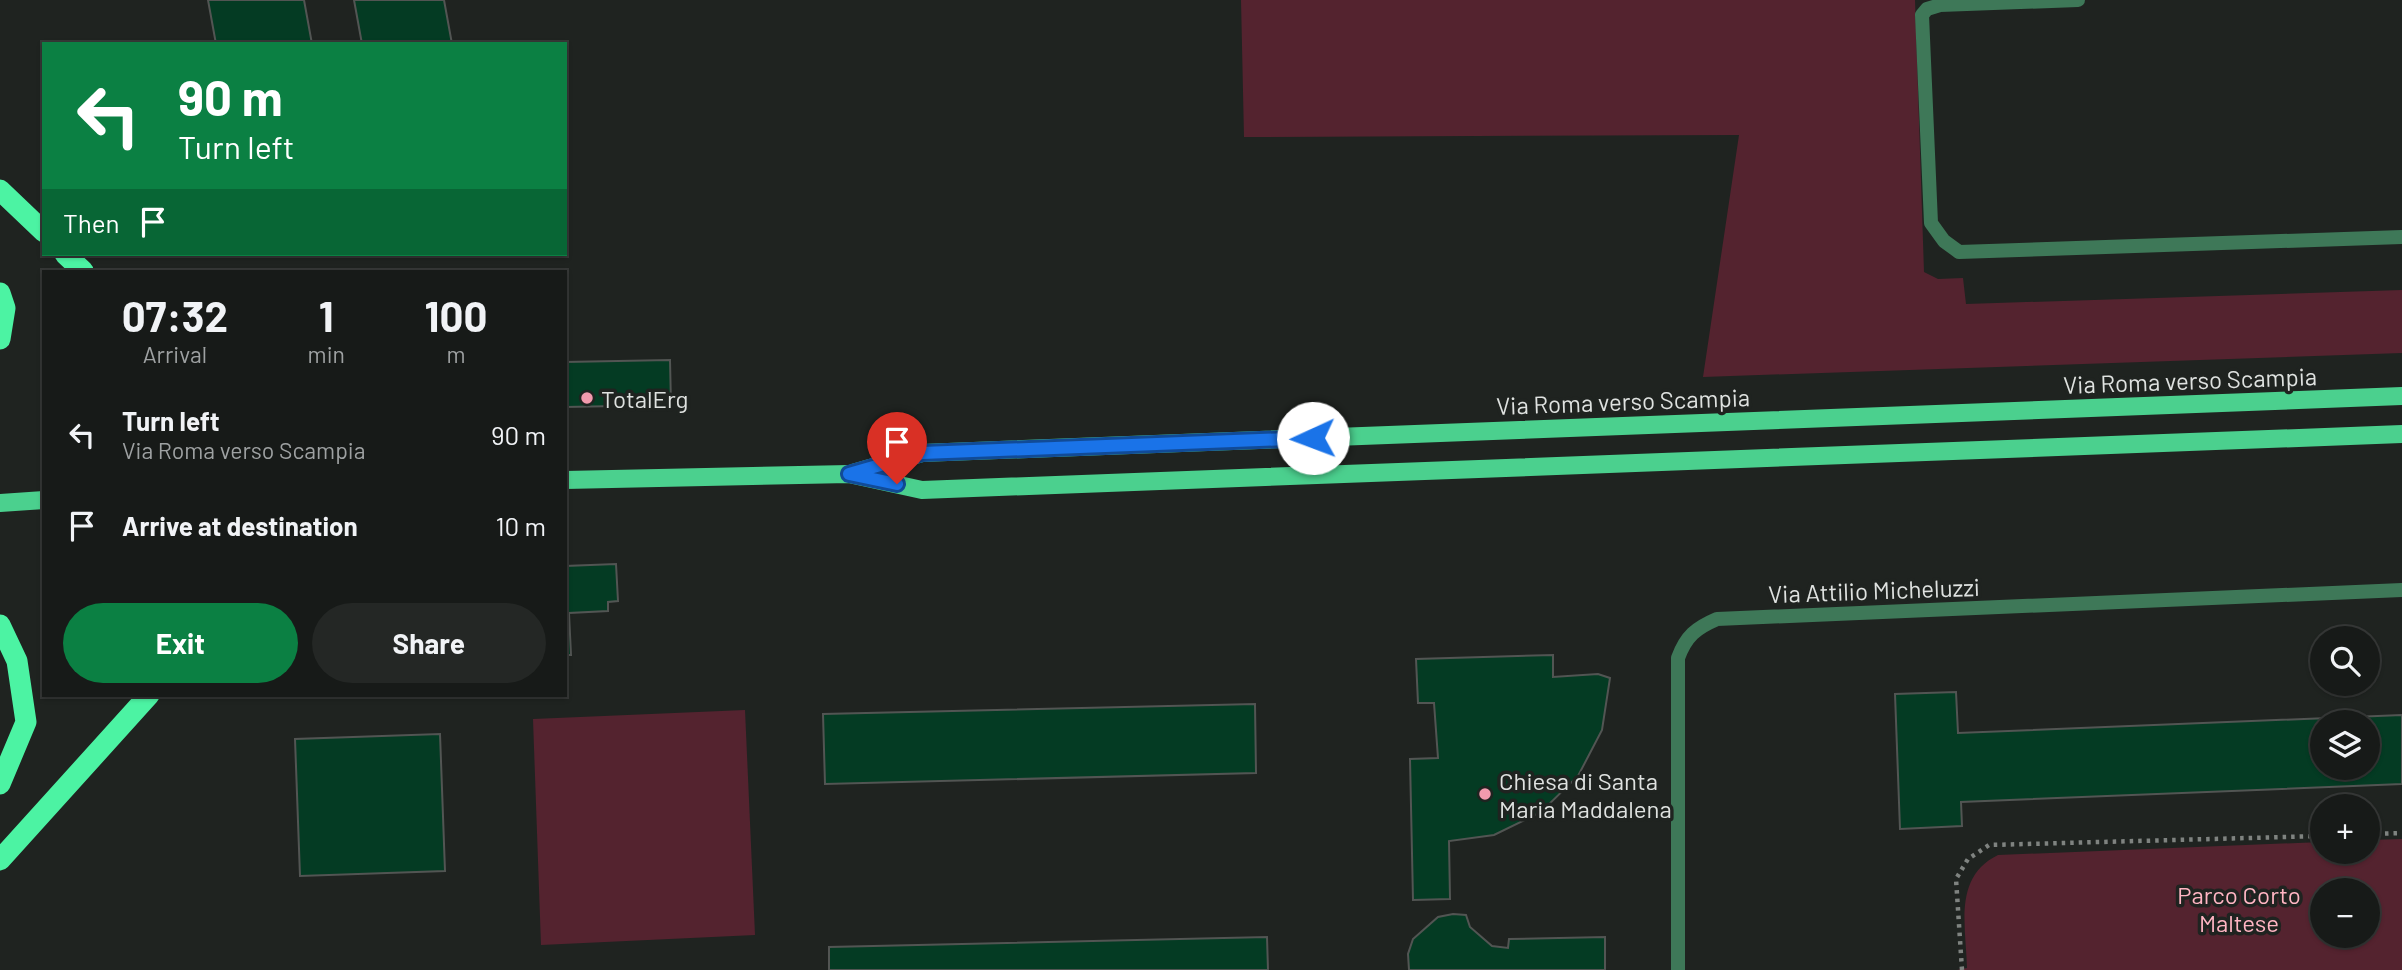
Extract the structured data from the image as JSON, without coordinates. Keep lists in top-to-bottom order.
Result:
{
  "streets": {
    "main road": ["Via Roma verso Scampia"],
    "street": ["Via Attilio Micheluzzi"]
  },
  "parks": ["Parco Corto Maltese"],
  "places": ["TotalErg", "Chiesa di Santa Maria Maddalena"],
  "page": {
    "turn": ["90 m", "Turn left"],
    "then": "Then",
    "eta": [
      "07:32",
      "Arrival",
      "1",
      "min",
      "100",
      "m"
    ],
    "list": [
      {
        "name": "Turn left",
        "note": "Via Roma verso Scampia",
        "value": "90 m"
      },
      {
        "name": "Arrive at destination",
        "value": "10 m"
      }
    ],
    "buttons": ["Exit", "Share"],
    "map_buttons": ["+", "−"]
  }
}
